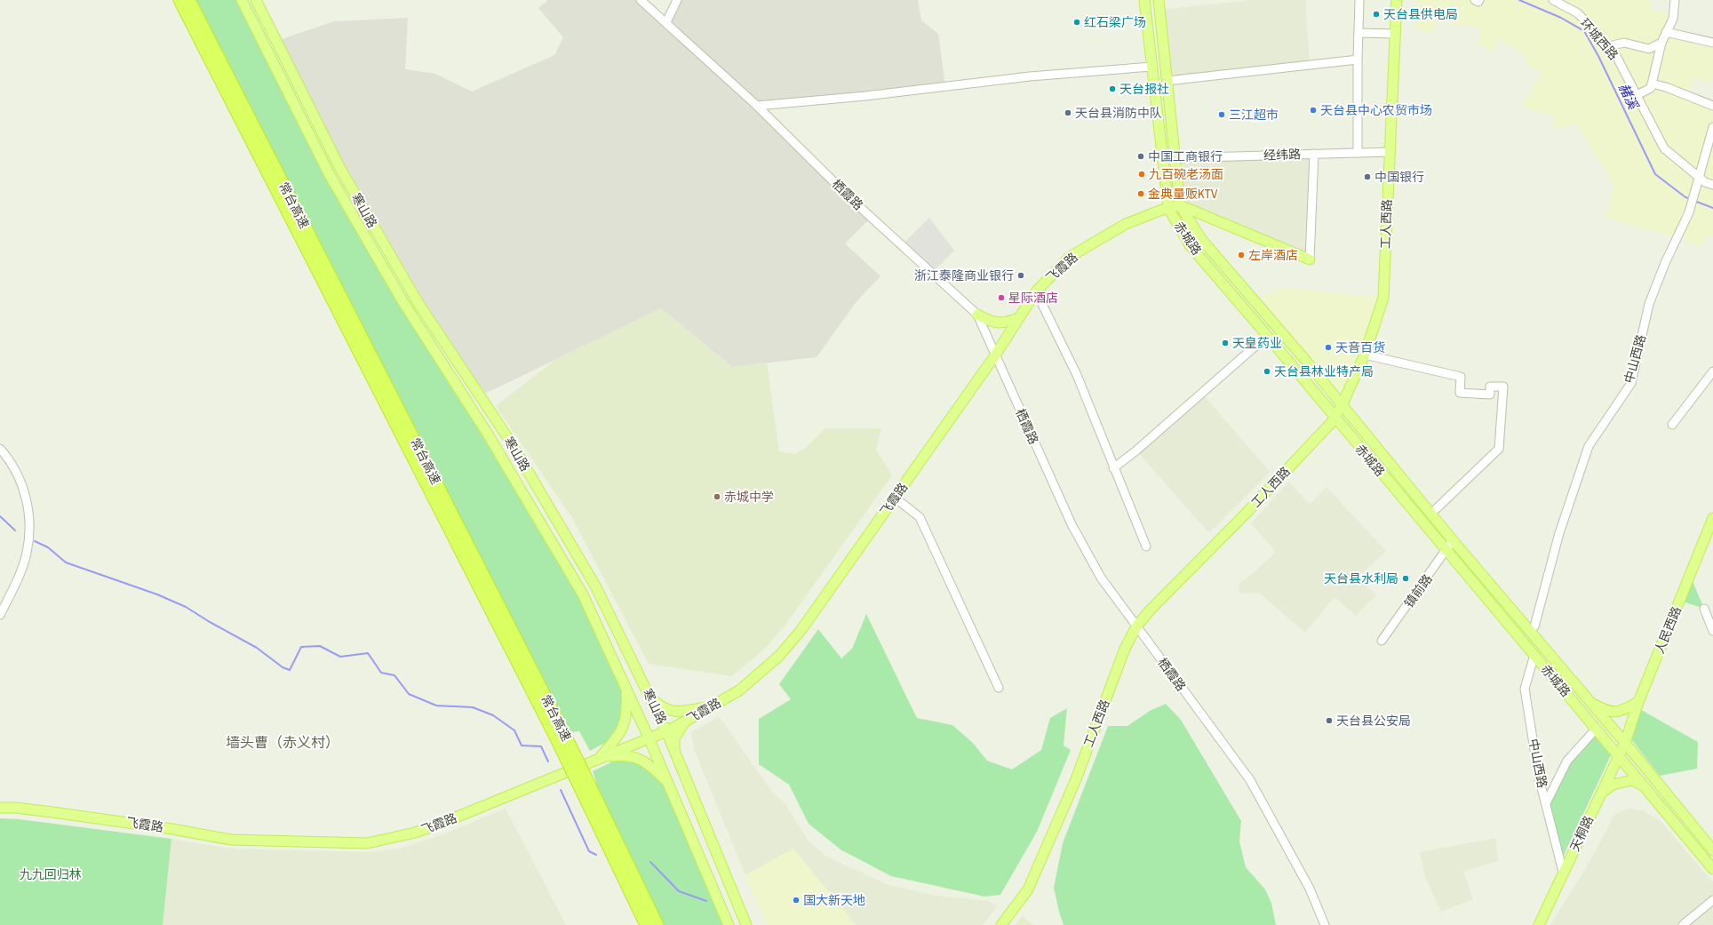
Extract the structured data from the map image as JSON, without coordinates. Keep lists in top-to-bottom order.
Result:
{
  "streets": {
    "highway": ["常台高速"],
    "main road": [
      "寒山路",
      "工人西路",
      "赤城路",
      "飞霞路",
      "人民西路",
      "天桐路"
    ],
    "street": [
      "环城西路",
      "经纬路",
      "栖霞路",
      "中山西路",
      "镇前路"
    ]
  },
  "crossings": [
    ["环城西路", "中山西路"],
    ["经纬路", "工人西路"],
    ["经纬路", "赤城路"],
    ["栖霞路", "工人西路"],
    ["栖霞路", "飞霞路"],
    ["寒山路", "飞霞路"],
    ["工人西路", "赤城路"],
    ["赤城路", "飞霞路"],
    ["赤城路", "中山西路"],
    ["赤城路", "镇前路"],
    ["赤城路", "人民西路"],
    ["赤城路", "天桐路"],
    ["中山西路", "天桐路"],
    ["人民西路", "天桐路"]
  ],
  "districts": ["墙头曹（赤义村）"],
  "water": ["赭溪"],
  "parks": ["九九回归林"],
  "places": [
    "天台县供电局",
    "红石梁广场",
    "天台报社",
    "天台县中心农贸市场",
    "天台县消防中队",
    "三江超市",
    "中国工商银行",
    "九百碗老汤面",
    "中国银行",
    "金典量贩KTV",
    "左岸酒店",
    "浙江泰隆商业银行",
    "星际酒店",
    "天皇药业",
    "天音百货",
    "天台县林业特产局",
    "赤城中学",
    "天台县水利局",
    "天台县公安局",
    "国大新天地"
  ]
}
